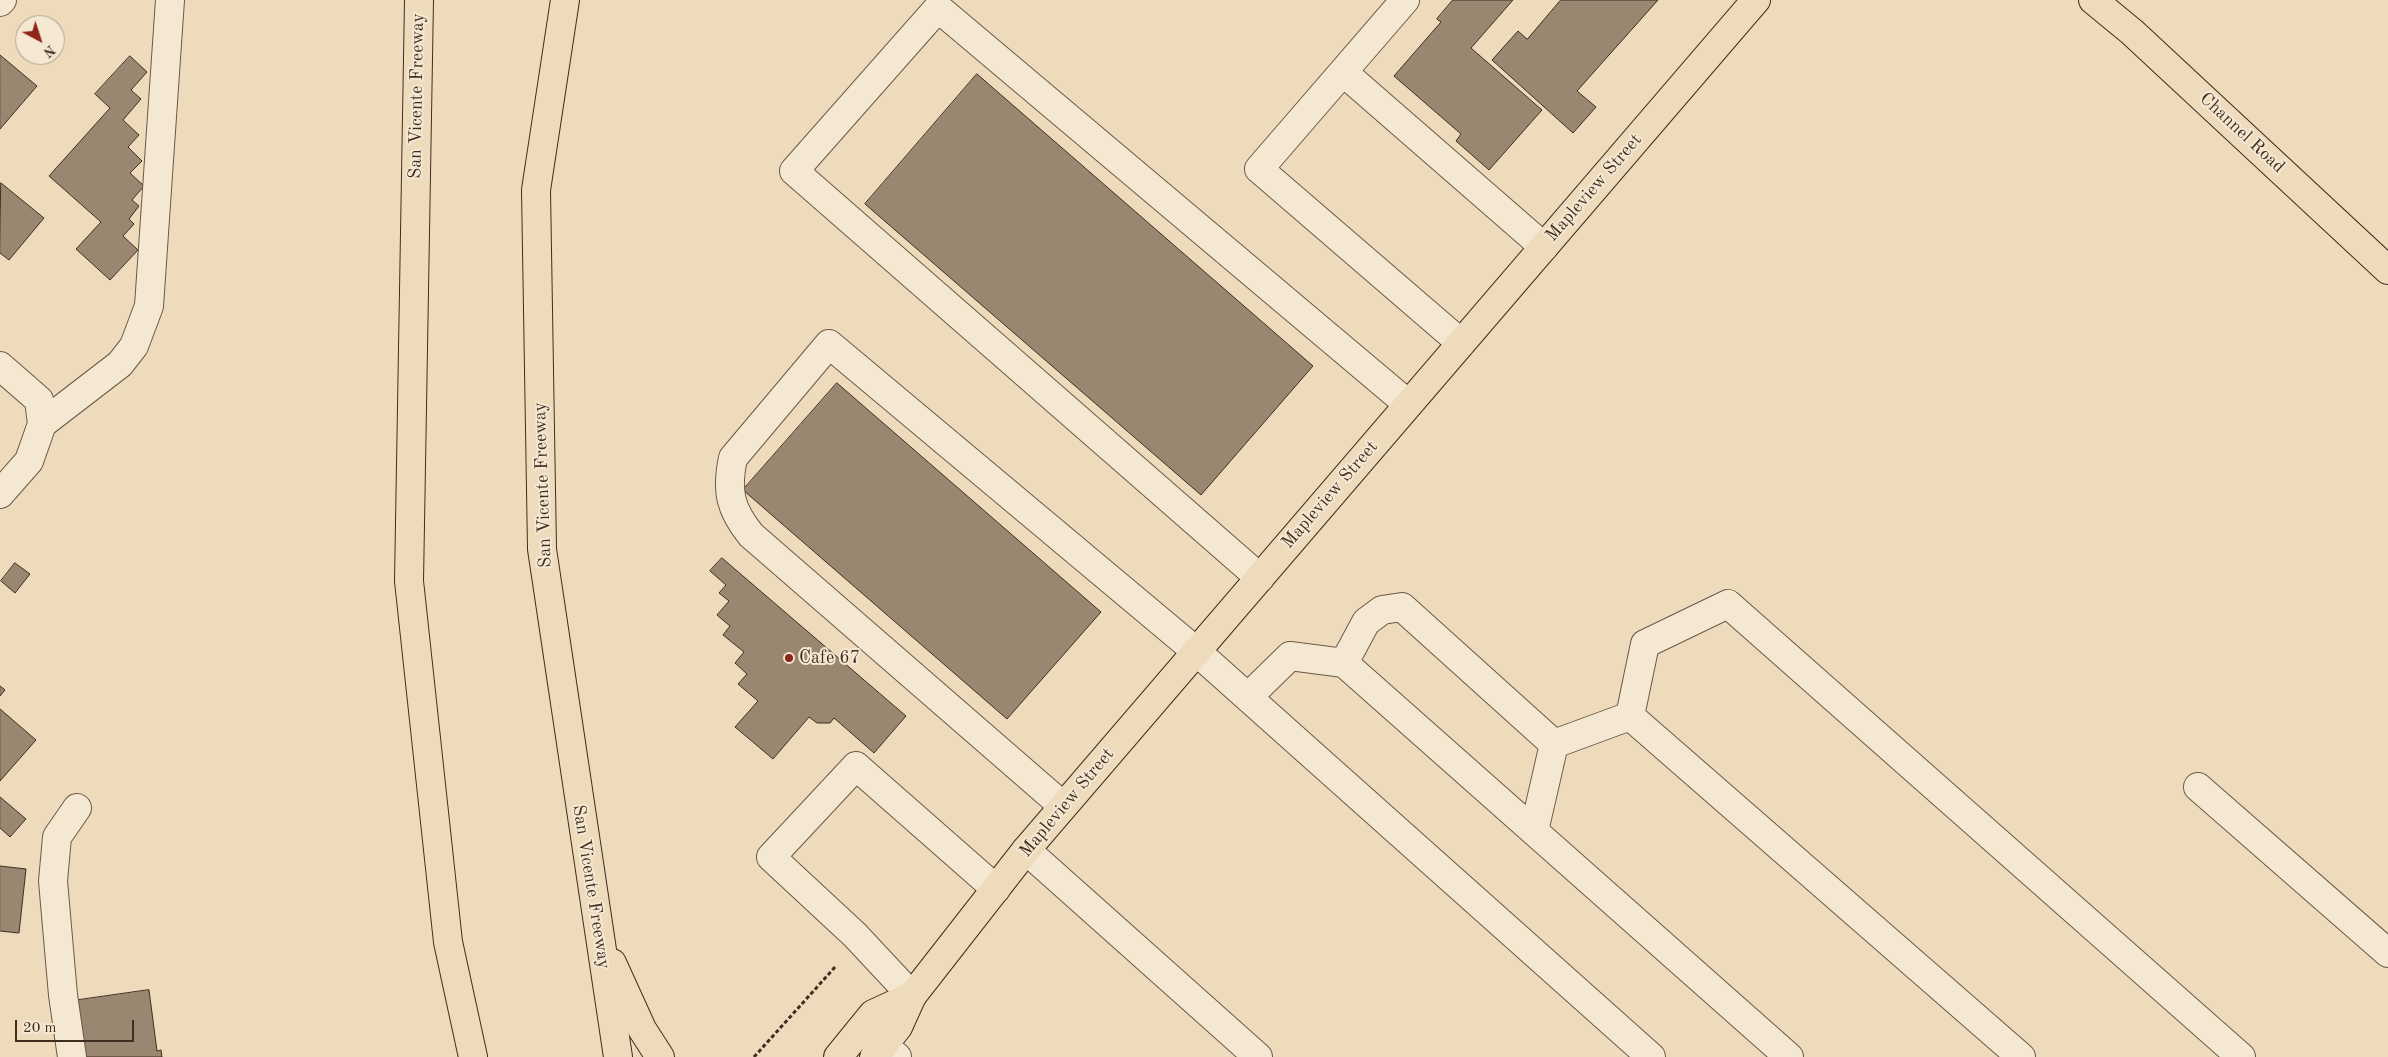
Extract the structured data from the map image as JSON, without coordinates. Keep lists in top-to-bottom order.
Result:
{
  "streets": {
    "main road": ["San Vicente Freeway", "Channel Road", "Mapleview Street"]
  },
  "places": ["Cafe 67"],
  "scale_bar": "20 m",
  "north": "bottom right"
}
